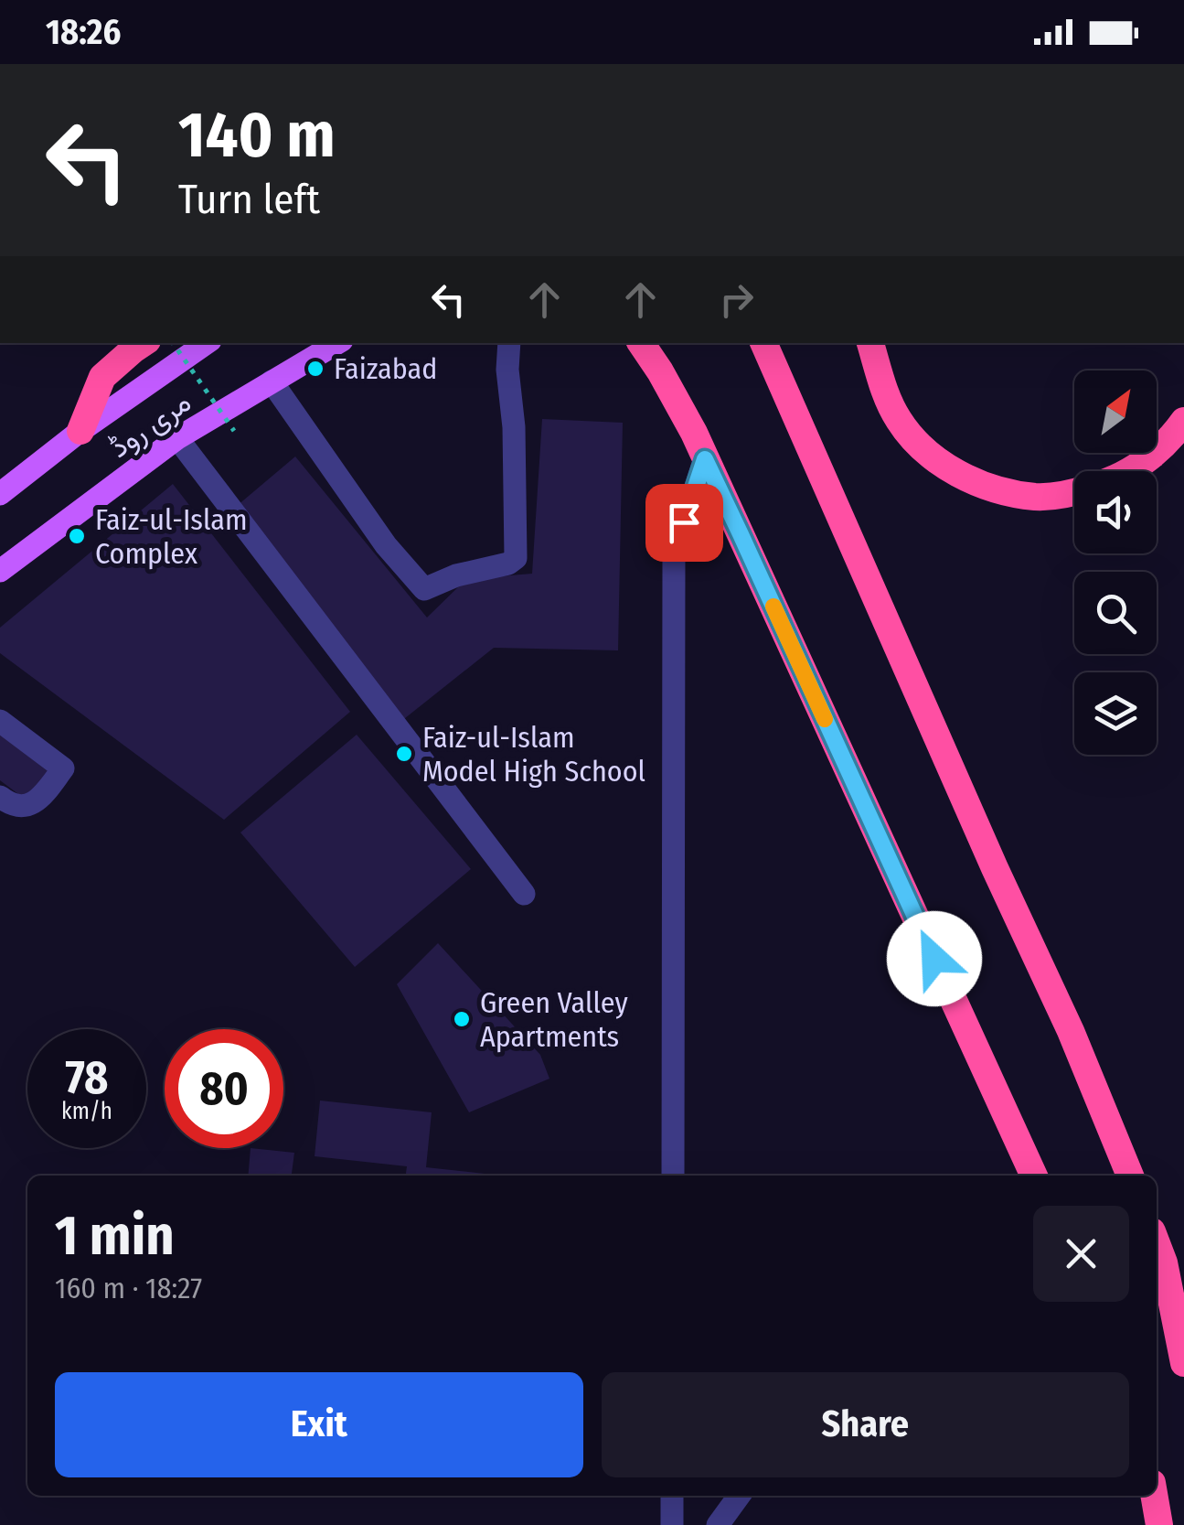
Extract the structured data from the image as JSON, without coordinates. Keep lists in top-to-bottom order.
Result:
{
  "streets": {
    "main road": ["مری روڈ"]
  },
  "places": [
    "Faizabad",
    "Faiz-ul-Islam Complex",
    "Faiz-ul-Islam Model High School",
    "Green Valley Apartments"
  ],
  "north": "top right",
  "page": {
    "status": "18:26",
    "turn": ["140 m", "Turn left"],
    "speed": "78 km/h",
    "limit": "80",
    "heading": ["1 min", "160 m · 18:27"],
    "buttons": ["Exit", "Share"]
  }
}
